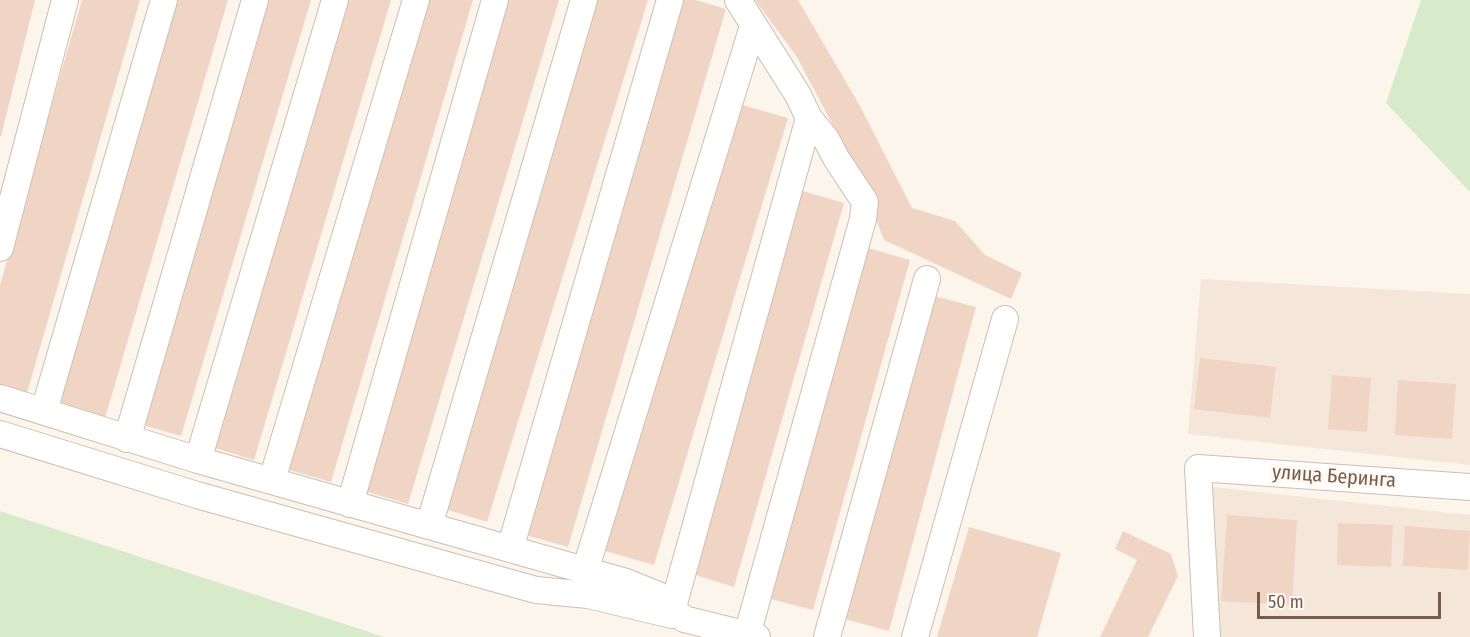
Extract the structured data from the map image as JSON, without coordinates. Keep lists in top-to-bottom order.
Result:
{
  "streets": {
    "street": ["улица Беринга"]
  },
  "scale_bar": "50 m"
}
